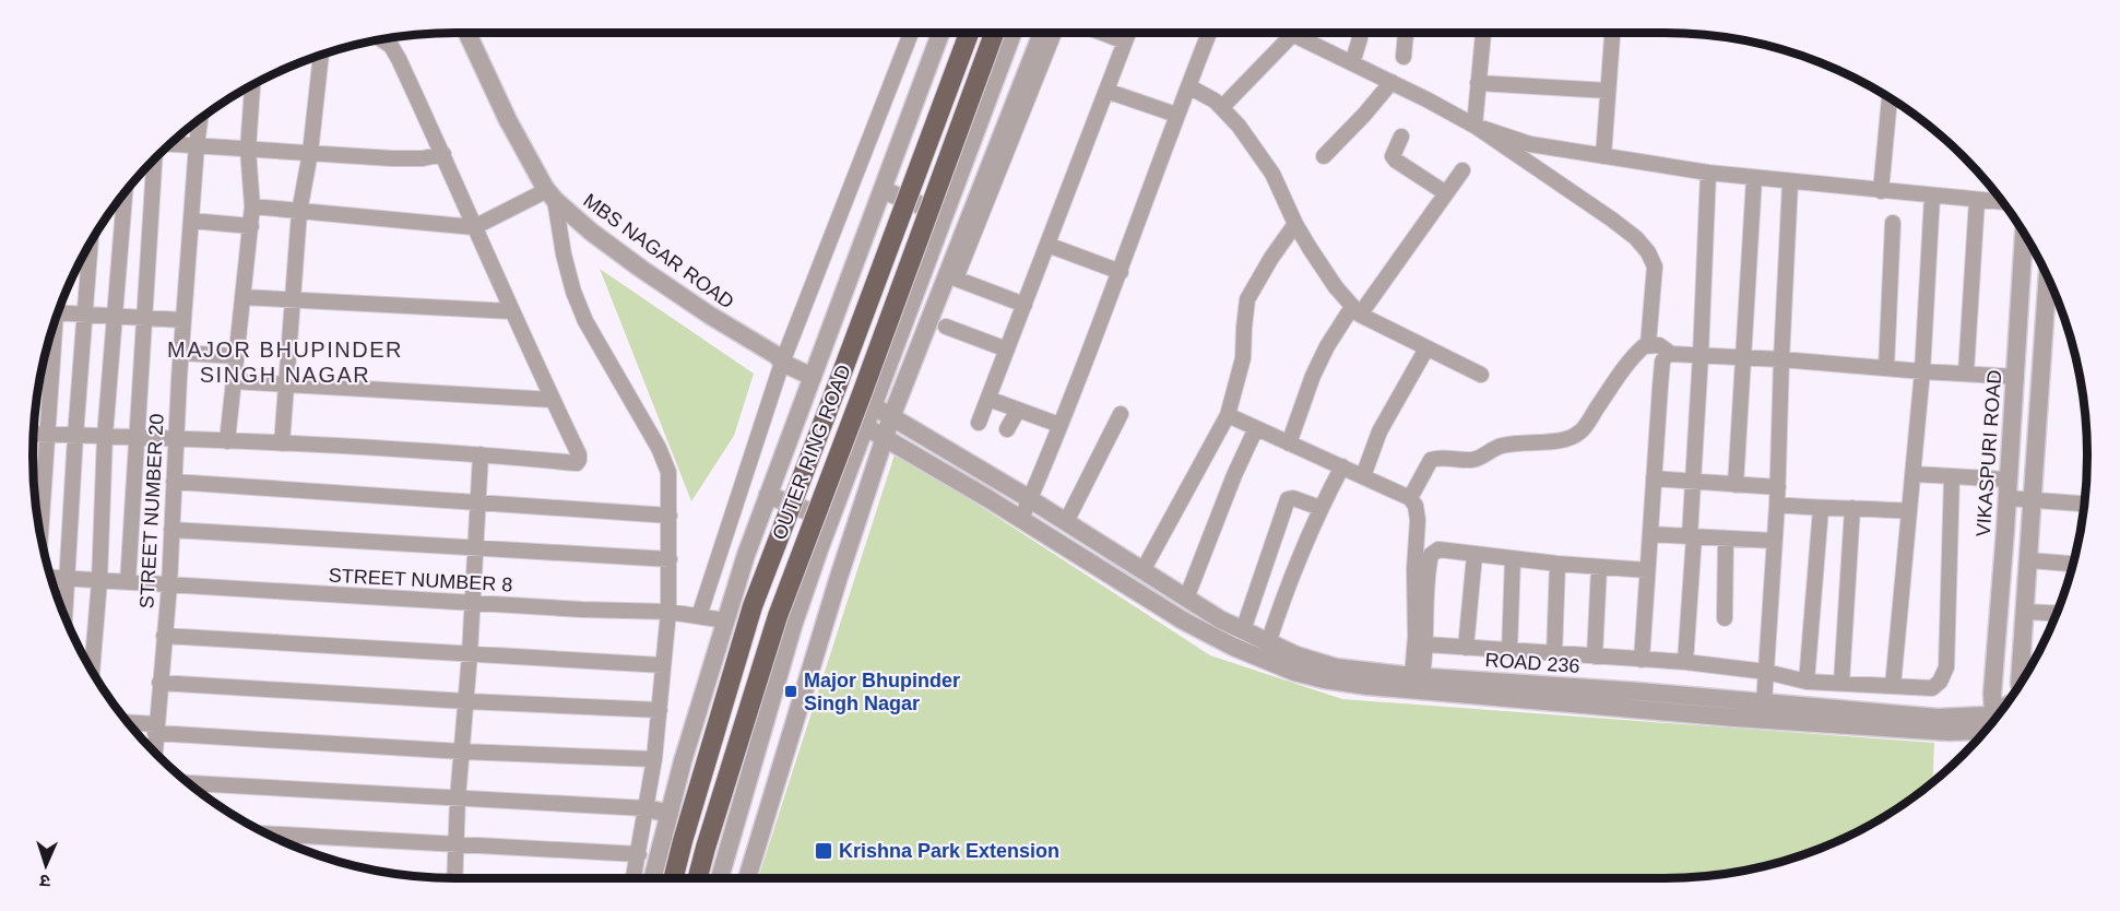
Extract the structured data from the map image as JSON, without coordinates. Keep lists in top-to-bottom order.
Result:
{
  "streets": {
    "main road": ["OUTER RING ROAD"],
    "street": [
      "MBS NAGAR ROAD",
      "VIKASPURI ROAD",
      "STREET NUMBER 20",
      "STREET NUMBER 8",
      "ROAD 236"
    ]
  },
  "crossings": [
    ["MBS NAGAR ROAD", "OUTER RING ROAD"],
    ["OUTER RING ROAD", "STREET NUMBER 8"],
    ["OUTER RING ROAD", "ROAD 236"],
    ["STREET NUMBER 20", "STREET NUMBER 8"]
  ],
  "districts": ["MAJOR BHUPINDER SINGH NAGAR"],
  "places": {
    "transit": ["Major Bhupinder Singh Nagar", "Krishna Park Extension"]
  },
  "north": "bottom"
}
